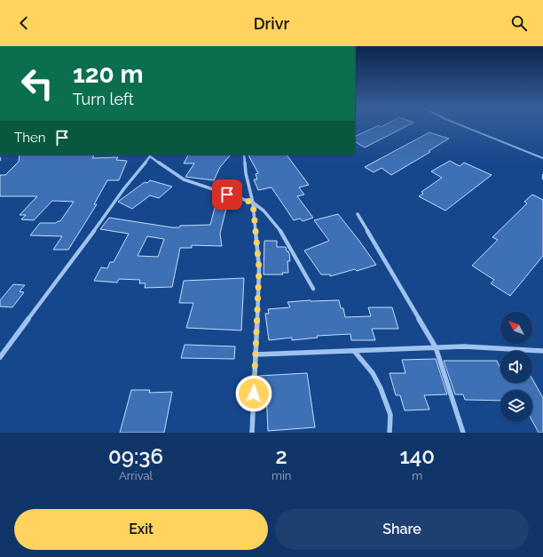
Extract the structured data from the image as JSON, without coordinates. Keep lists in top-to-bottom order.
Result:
{
  "north": "top left",
  "page": {
    "header": "Drivr",
    "turn": ["120 m", "Turn left"],
    "then": "Then",
    "eta": [
      "09:36",
      "Arrival",
      "2",
      "min",
      "140",
      "m"
    ],
    "buttons": ["Exit", "Share"]
  }
}
